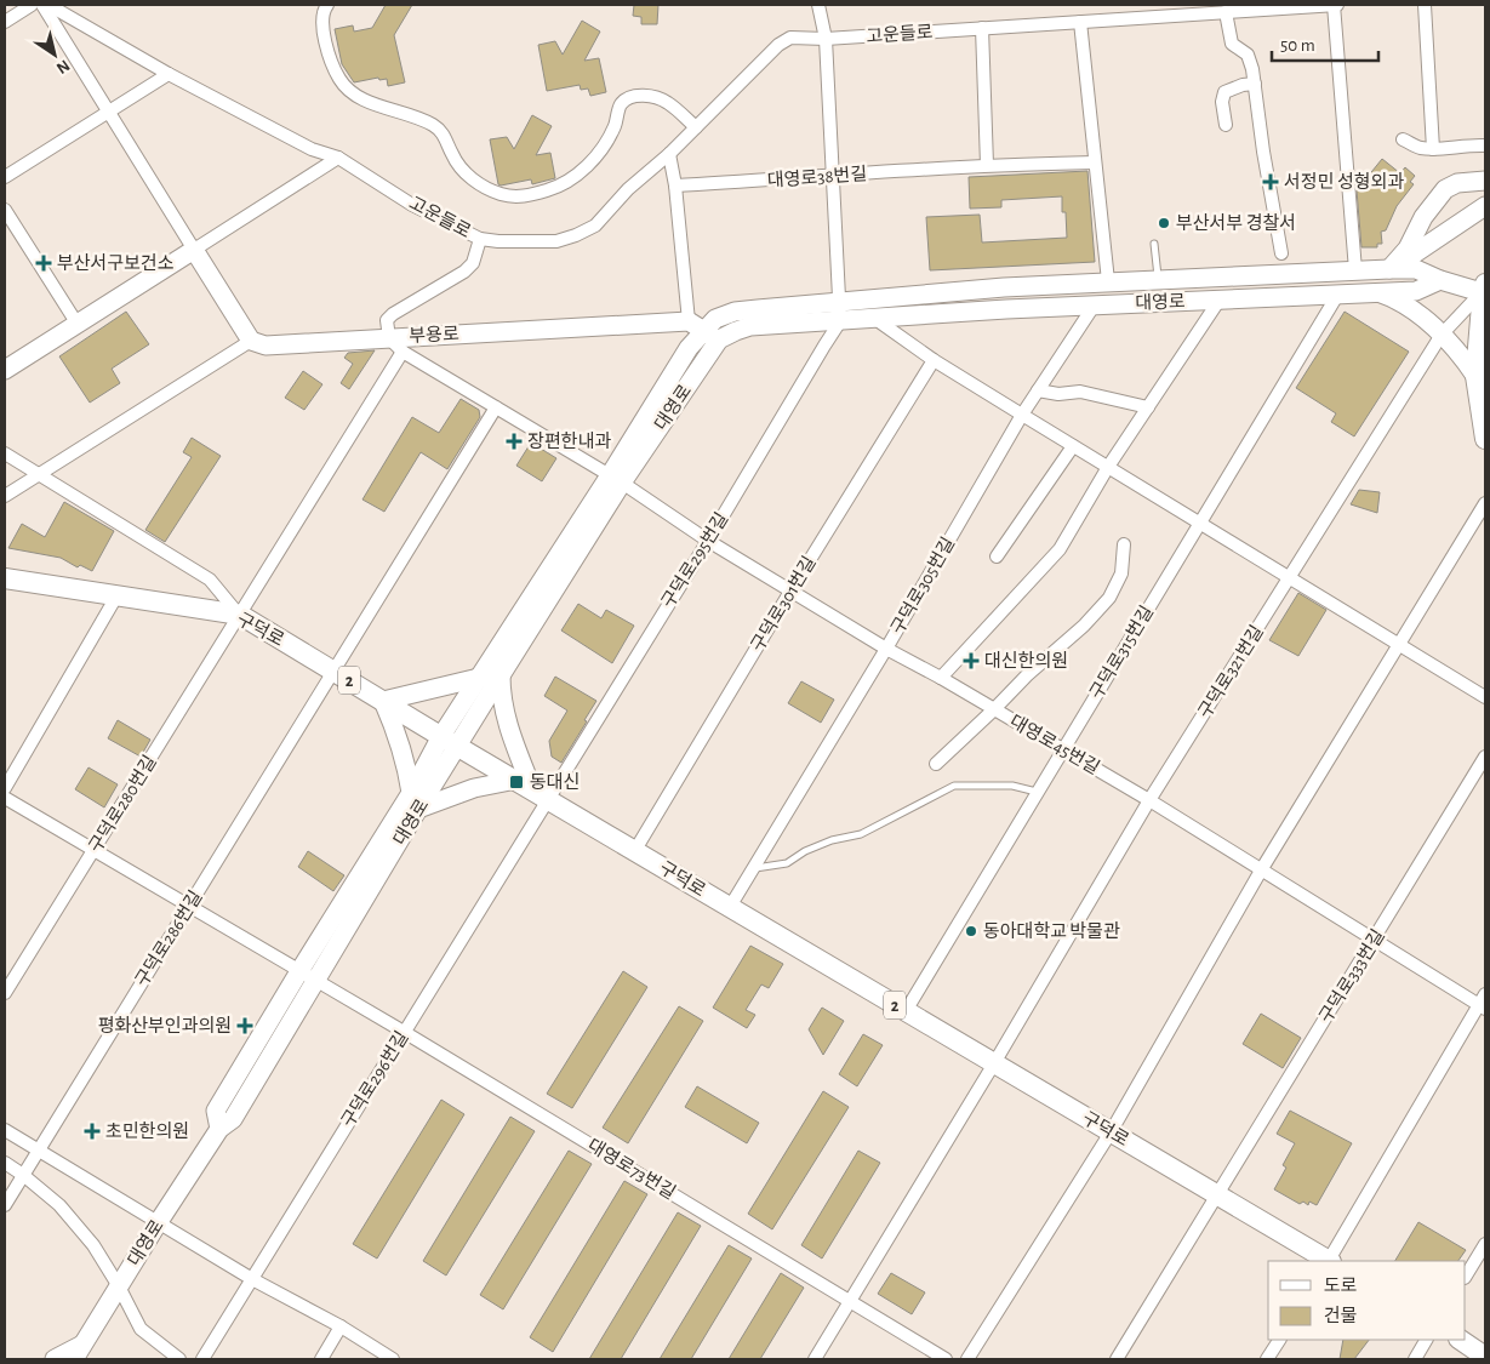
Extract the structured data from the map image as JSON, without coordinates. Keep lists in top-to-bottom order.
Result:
{
  "streets": {
    "main road": [
      "대영로",
      "부용로",
      "구덕로",
      "2"
    ],
    "street": [
      "고운들로",
      "대영로38번길",
      "구덕로295번길",
      "구덕로305번길",
      "구덕로301번길",
      "구덕로315번길",
      "구덕로321번길",
      "대영로45번길",
      "구덕로280번길",
      "구덕로286번길",
      "구덕로333번길",
      "구덕로296번길",
      "대영로73번길"
    ]
  },
  "crossings": [
    ["대영로", "부용로"],
    ["대영로", "구덕로295번길"],
    ["대영로", "구덕로305번길"],
    ["대영로", "구덕로"],
    ["대영로", "구덕로315번길"],
    ["대영로", "대영로45번길"],
    ["대영로", "대영로73번길"],
    ["부용로", "대영로45번길"],
    ["구덕로295번길", "구덕로"],
    ["구덕로295번길", "대영로45번길"],
    ["구덕로295번길", "구덕로296번길"],
    ["구덕로305번길", "구덕로"],
    ["구덕로305번길", "대영로45번길"],
    ["구덕로301번길", "구덕로"],
    ["구덕로301번길", "대영로45번길"],
    ["구덕로", "구덕로315번길"],
    ["구덕로", "구덕로321번길"],
    ["구덕로", "구덕로280번길"],
    ["구덕로", "구덕로286번길"],
    ["구덕로", "구덕로333번길"],
    ["구덕로", "구덕로296번길"],
    ["구덕로315번길", "대영로45번길"],
    ["구덕로321번길", "대영로45번길"],
    ["구덕로321번길", "대영로73번길"],
    ["대영로45번길", "구덕로280번길"],
    ["대영로45번길", "구덕로286번길"],
    ["대영로45번길", "구덕로333번길"],
    ["구덕로280번길", "대영로73번길"],
    ["구덕로286번길", "대영로73번길"],
    ["구덕로296번길", "대영로73번길"]
  ],
  "places": {
    "health": [
      "서정민 성형외과",
      "부산서구보건소",
      "장편한내과",
      "대신한의원",
      "평화산부인과의원",
      "초민한의원"
    ],
    "other": ["부산서부 경찰서", "동아대학교 박물관"],
    "transit": ["동대신"]
  },
  "legend": ["도로", "건물"],
  "scale_bar": "50 m",
  "north": "bottom right"
}
